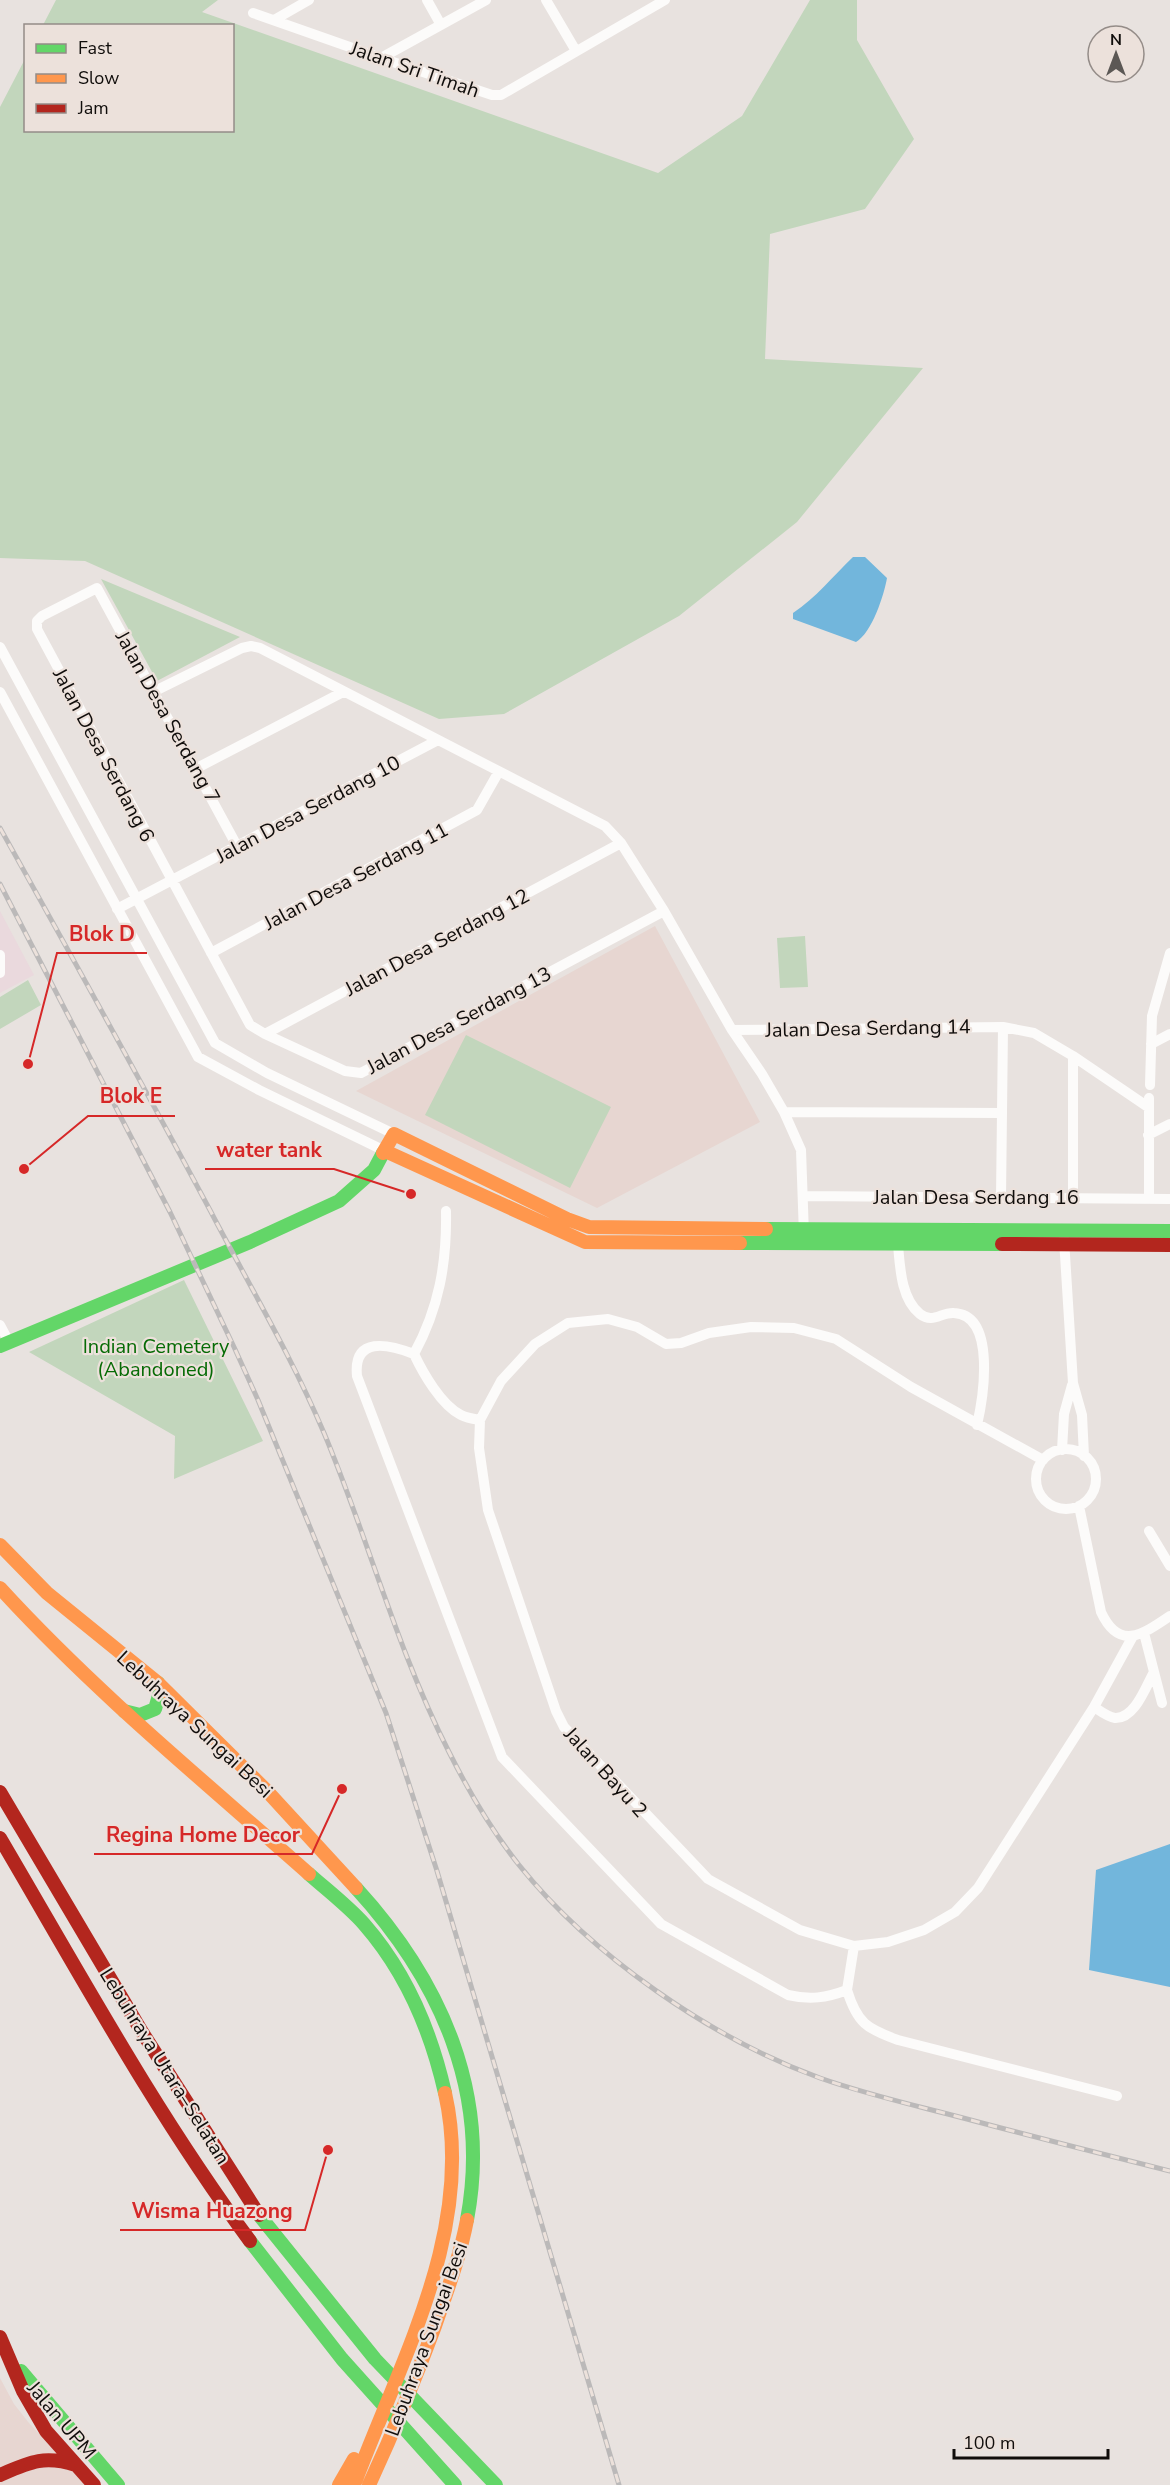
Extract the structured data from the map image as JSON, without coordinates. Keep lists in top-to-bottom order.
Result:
{
  "streets": {
    "main road": ["Lebuhraya Sungai Besi", "Lebuhraya Utara–Selatan", "Jalan UPM"],
    "street": [
      "Jalan Sri Timah",
      "Jalan Desa Serdang 7",
      "Jalan Desa Serdang 6",
      "Jalan Desa Serdang 10",
      "Jalan Desa Serdang 11",
      "Jalan Desa Serdang 12",
      "Jalan Desa Serdang 13",
      "Jalan Desa Serdang 14",
      "Jalan Desa Serdang 16",
      "Jalan Bayu 2"
    ]
  },
  "crossings": [
    ["Jalan Desa Serdang 7", "Jalan Desa Serdang 6"],
    ["Jalan Desa Serdang 7", "Jalan Desa Serdang 10"],
    ["Jalan Desa Serdang 6", "Jalan Desa Serdang 10"],
    ["Jalan Desa Serdang 6", "Jalan Desa Serdang 11"],
    ["Jalan Desa Serdang 6", "Jalan Desa Serdang 13"],
    ["Jalan Desa Serdang 12", "Jalan Desa Serdang 13"]
  ],
  "parks": ["Indian Cemetery (Abandoned)"],
  "places": [
    "Blok D",
    "Blok E",
    "water tank",
    "Regina Home Decor",
    "Wisma Huazong"
  ],
  "legend": ["Fast", "Slow", "Jam"],
  "scale_bar": "100 m",
  "north": "top"
}
